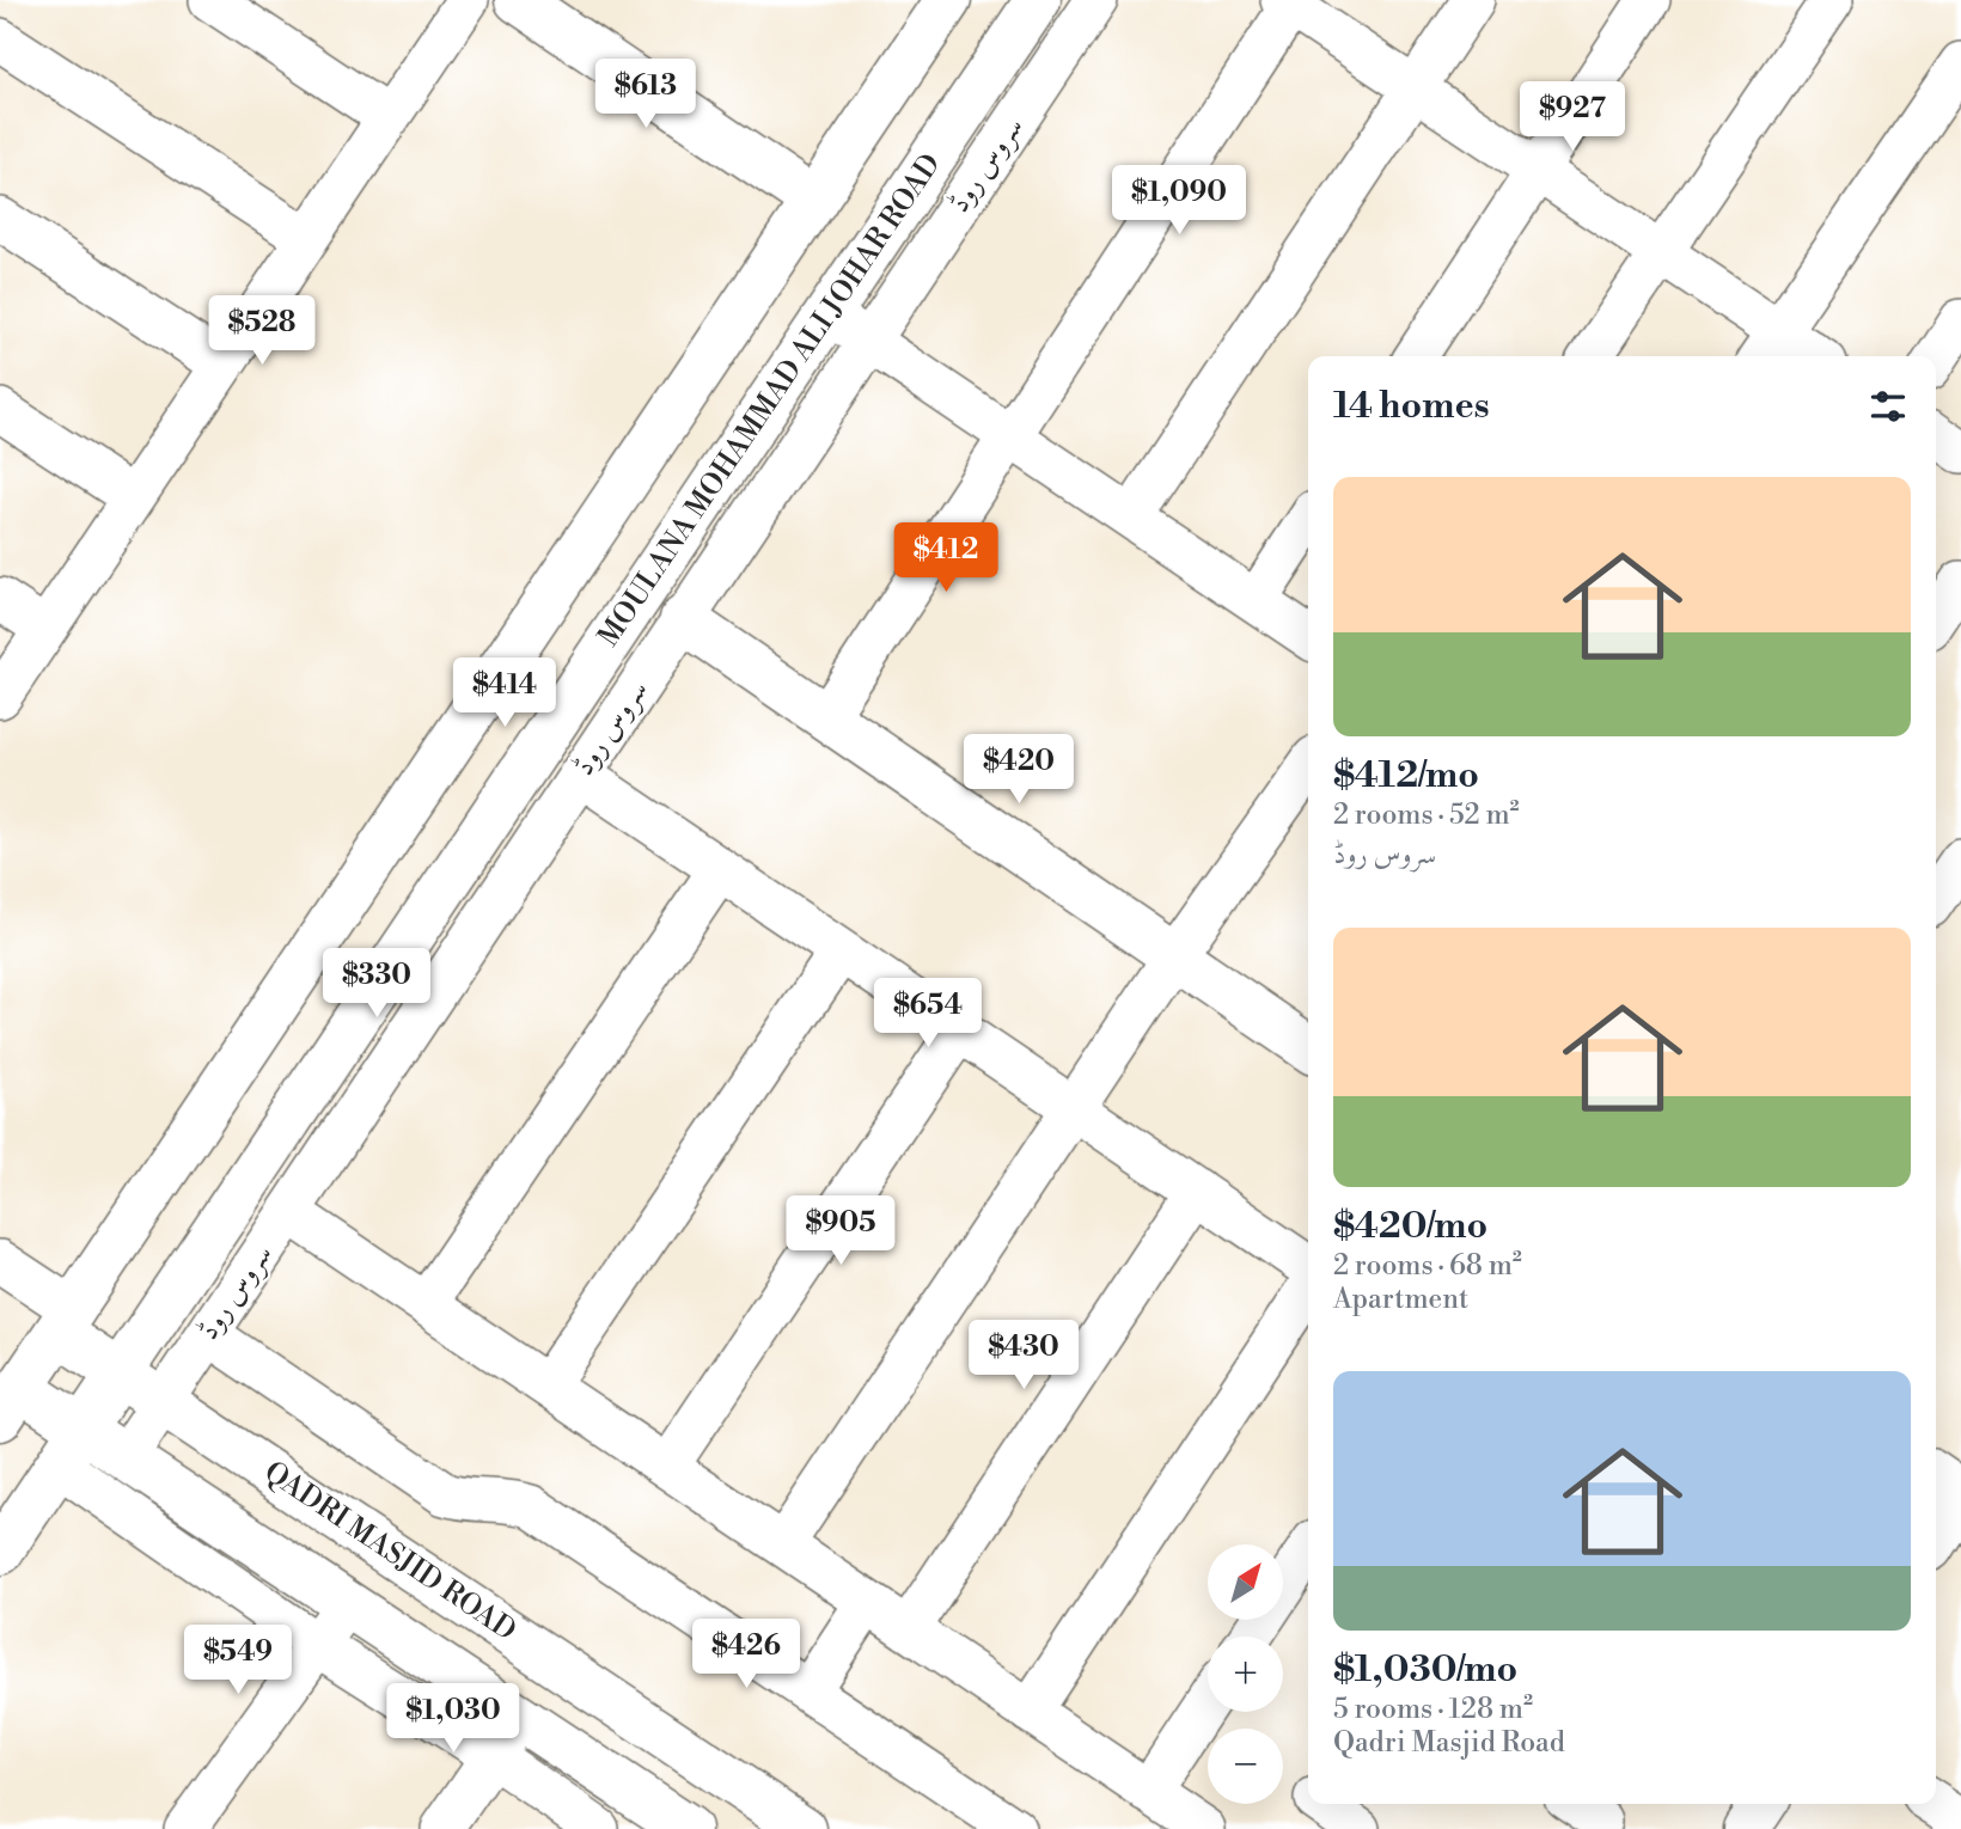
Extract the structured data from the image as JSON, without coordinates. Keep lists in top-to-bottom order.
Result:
{
  "streets": {
    "main road": ["MOULANA MOHAMMAD ALI JOHAR ROAD", "QADRI MASJID ROAD"],
    "street": ["سروس روڈ"]
  },
  "crossings": [
    ["سروس روڈ", "QADRI MASJID ROAD"],
    ["MOULANA MOHAMMAD ALI JOHAR ROAD", "QADRI MASJID ROAD"]
  ],
  "north": "top right",
  "page": {
    "price": [
      "$613",
      "$927",
      "$1,090",
      "$528",
      "$412",
      "$414",
      "$420",
      "$330",
      "$654",
      "$905",
      "$430",
      "$426",
      "$549",
      "$1,030"
    ],
    "heading": "14 homes",
    "list": [
      {
        "name": "$412/mo",
        "note": "2 rooms · 52 m² · سروس روڈ"
      },
      {
        "name": "$420/mo",
        "note": "2 rooms · 68 m² · Apartment"
      },
      {
        "name": "$1,030/mo",
        "note": "5 rooms · 128 m² · Qadri Masjid Road"
      }
    ],
    "map_buttons": ["+", "−"]
  }
}
